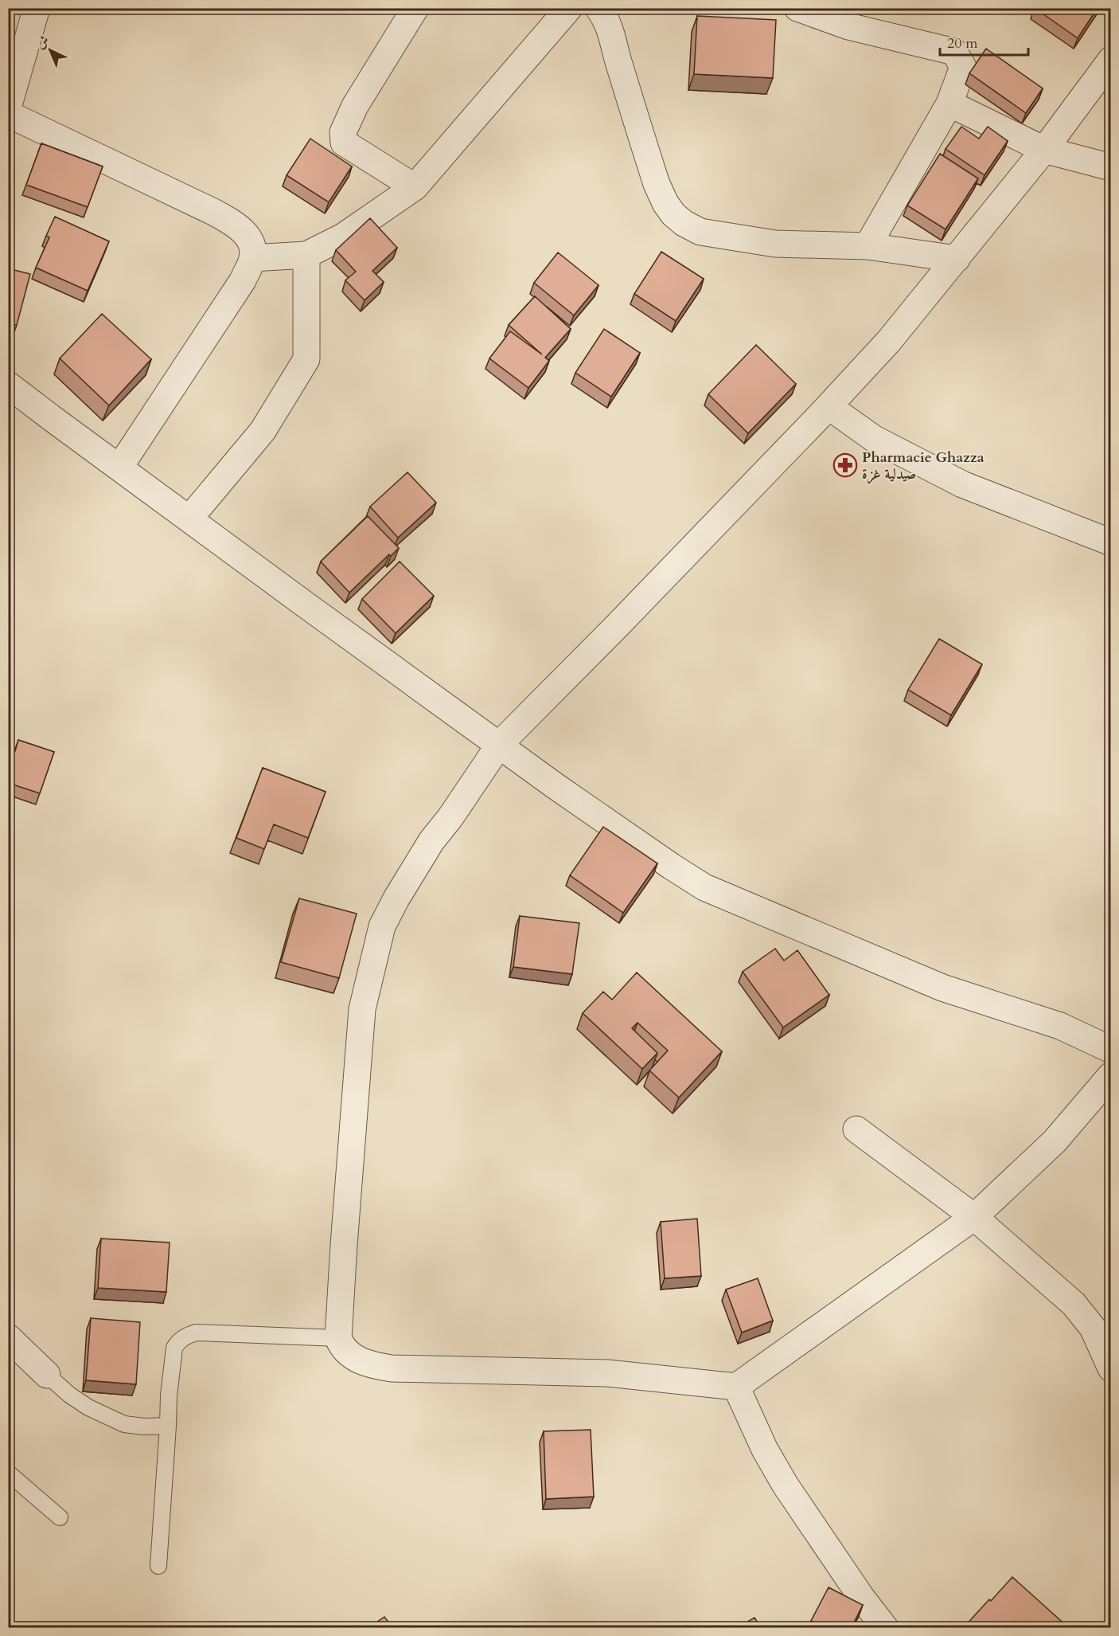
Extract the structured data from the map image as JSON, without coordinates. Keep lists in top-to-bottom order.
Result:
{
  "places": {
    "pharmacy": ["Pharmacie Ghazza صيدلية غزة"]
  },
  "scale_bar": "20 m",
  "north": "top left"
}
